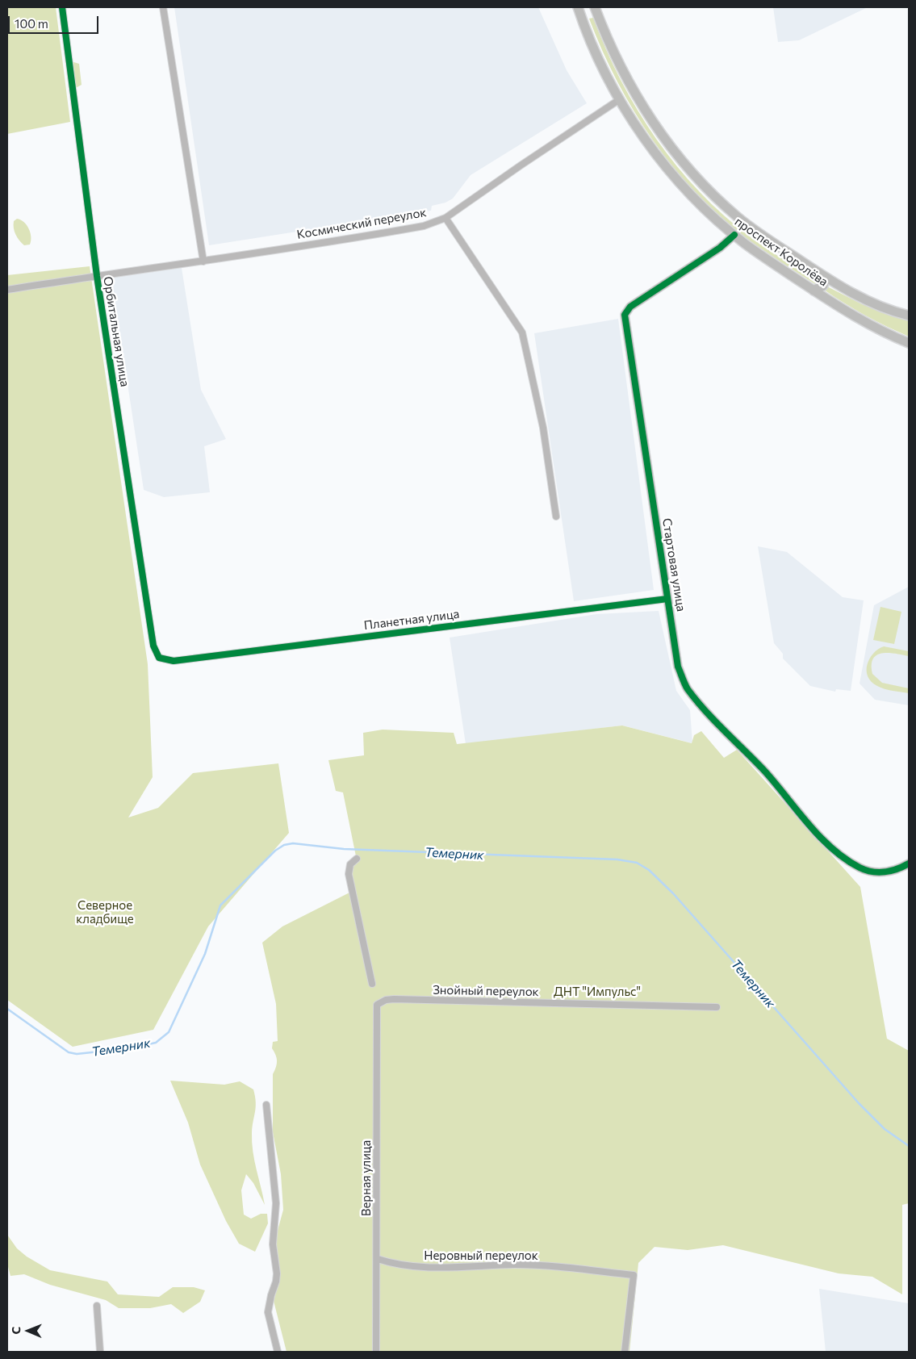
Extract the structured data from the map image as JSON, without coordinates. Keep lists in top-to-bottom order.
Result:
{
  "streets": {
    "main road": ["проспект Королёва"],
    "street": [
      "Космический переулок",
      "Орбитальная улица",
      "Стартовая улица",
      "Планетная улица",
      "Знойный переулок",
      "Верная улица",
      "Неровный переулок"
    ]
  },
  "crossings": [
    ["Космический переулок", "проспект Королёва"],
    ["Космический переулок", "Орбитальная улица"],
    ["проспект Королёва", "Стартовая улица"],
    ["Орбитальная улица", "Планетная улица"],
    ["Стартовая улица", "Планетная улица"],
    ["Знойный переулок", "Верная улица"],
    ["Верная улица", "Неровный переулок"]
  ],
  "water": ["Темерник"],
  "parks": ["Северное кладбище", "ДНТ \"Импульс\""],
  "scale_bar": "100 m",
  "north": "left"
}
